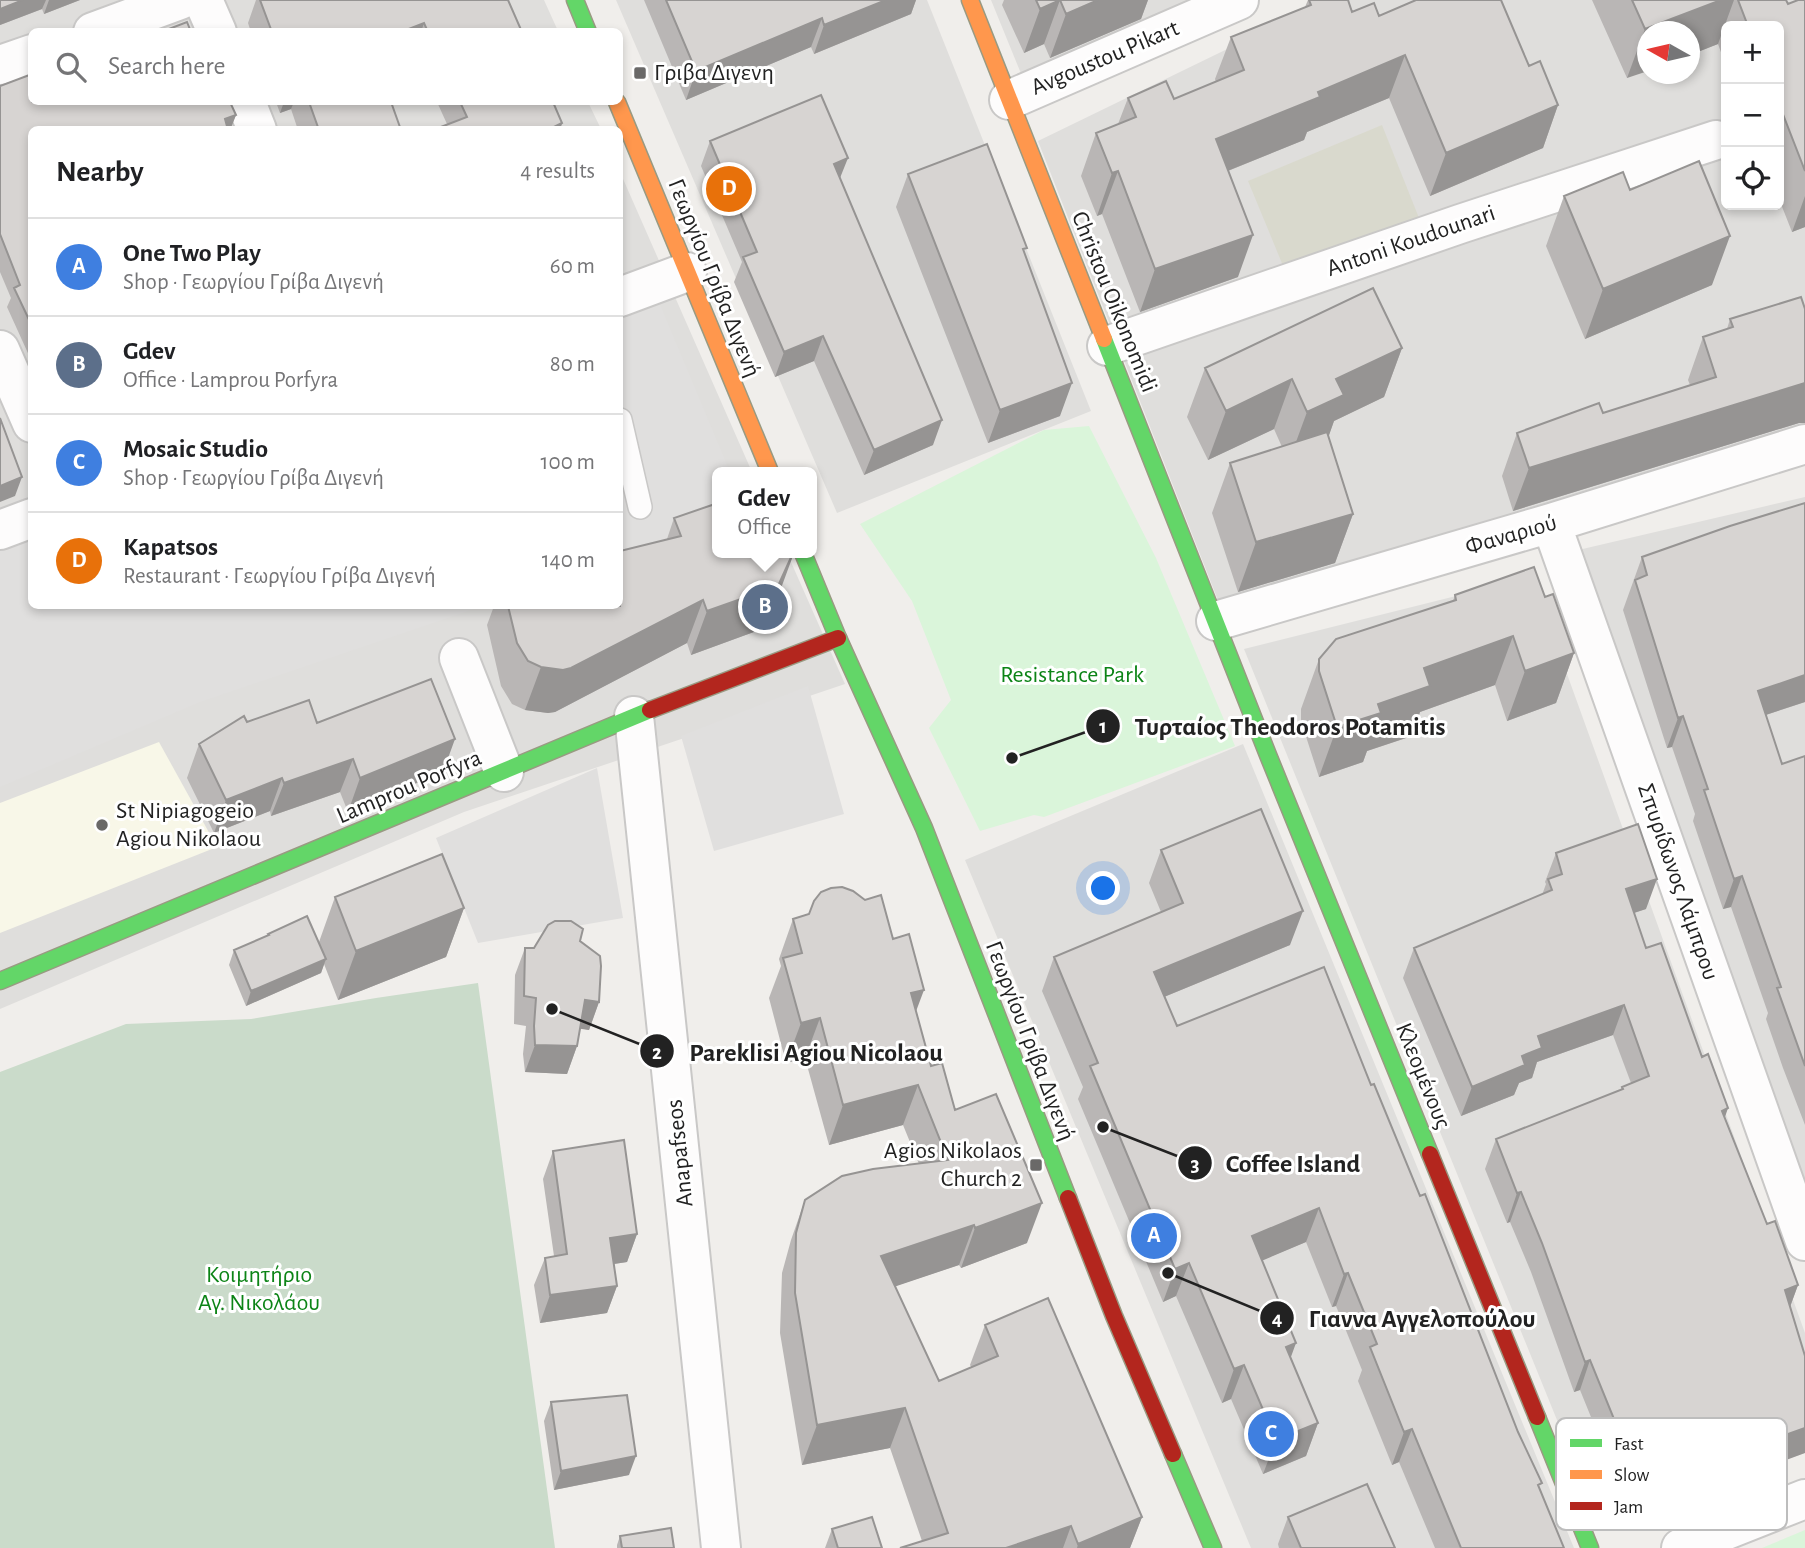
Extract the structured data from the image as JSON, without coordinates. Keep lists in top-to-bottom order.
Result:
{
  "streets": {
    "street": [
      "Avgoustou Pikart",
      "Antoni Koudounari",
      "Γεωργίου Γρίβα Διγενή",
      "Christou Oikonomidi",
      "Φαναριού",
      "Lamprou Porfyra",
      "Σπυρίδωνος Λάμπρου",
      "Κλεομένους",
      "Anapafseos"
    ]
  },
  "crossings": [
    ["Avgoustou Pikart", "Christou Oikonomidi"],
    ["Antoni Koudounari", "Christou Oikonomidi"],
    ["Γεωργίου Γρίβα Διγενή", "Lamprou Porfyra"],
    ["Christou Oikonomidi", "Φαναριού"],
    ["Christou Oikonomidi", "Κλεομένους"],
    ["Φαναριού", "Σπυρίδωνος Λάμπρου"],
    ["Φαναριού", "Κλεομένους"],
    ["Lamprou Porfyra", "Anapafseos"]
  ],
  "parks": ["Resistance Park", "Κοιμητήριο Αγ. Νικολάου"],
  "places": {
    "transit": ["Γριβα Διγενη", "Agios Nikolaos Church 2"],
    "other": [
      "Τυρταίος Theodoros Potamitis",
      "St Nipiagogeio Agiou Nikolaou",
      "Pareklisi Agiou Nicolaou",
      "Coffee Island",
      "Γιαννα Αγγελοπούλου"
    ]
  },
  "legend": ["Fast", "Slow", "Jam"],
  "north": "left",
  "page": {
    "map_buttons": ["+", "−"],
    "search": "Search here",
    "heading": ["Nearby", "4 results"],
    "pins": [
      "D",
      "B",
      "A",
      "C"
    ],
    "list": [
      {
        "mark": "A",
        "name": "One Two Play",
        "note": "Shop · Γεωργίου Γρίβα Διγενή",
        "value": "60 m"
      },
      {
        "mark": "B",
        "name": "Gdev",
        "note": "Office · Lamprou Porfyra",
        "value": "80 m"
      },
      {
        "mark": "C",
        "name": "Mosaic Studio",
        "note": "Shop · Γεωργίου Γρίβα Διγενή",
        "value": "100 m"
      },
      {
        "mark": "D",
        "name": "Kapatsos",
        "note": "Restaurant · Γεωργίου Γρίβα Διγενή",
        "value": "140 m"
      }
    ],
    "popup": ["Gdev", "Office"]
  }
}
